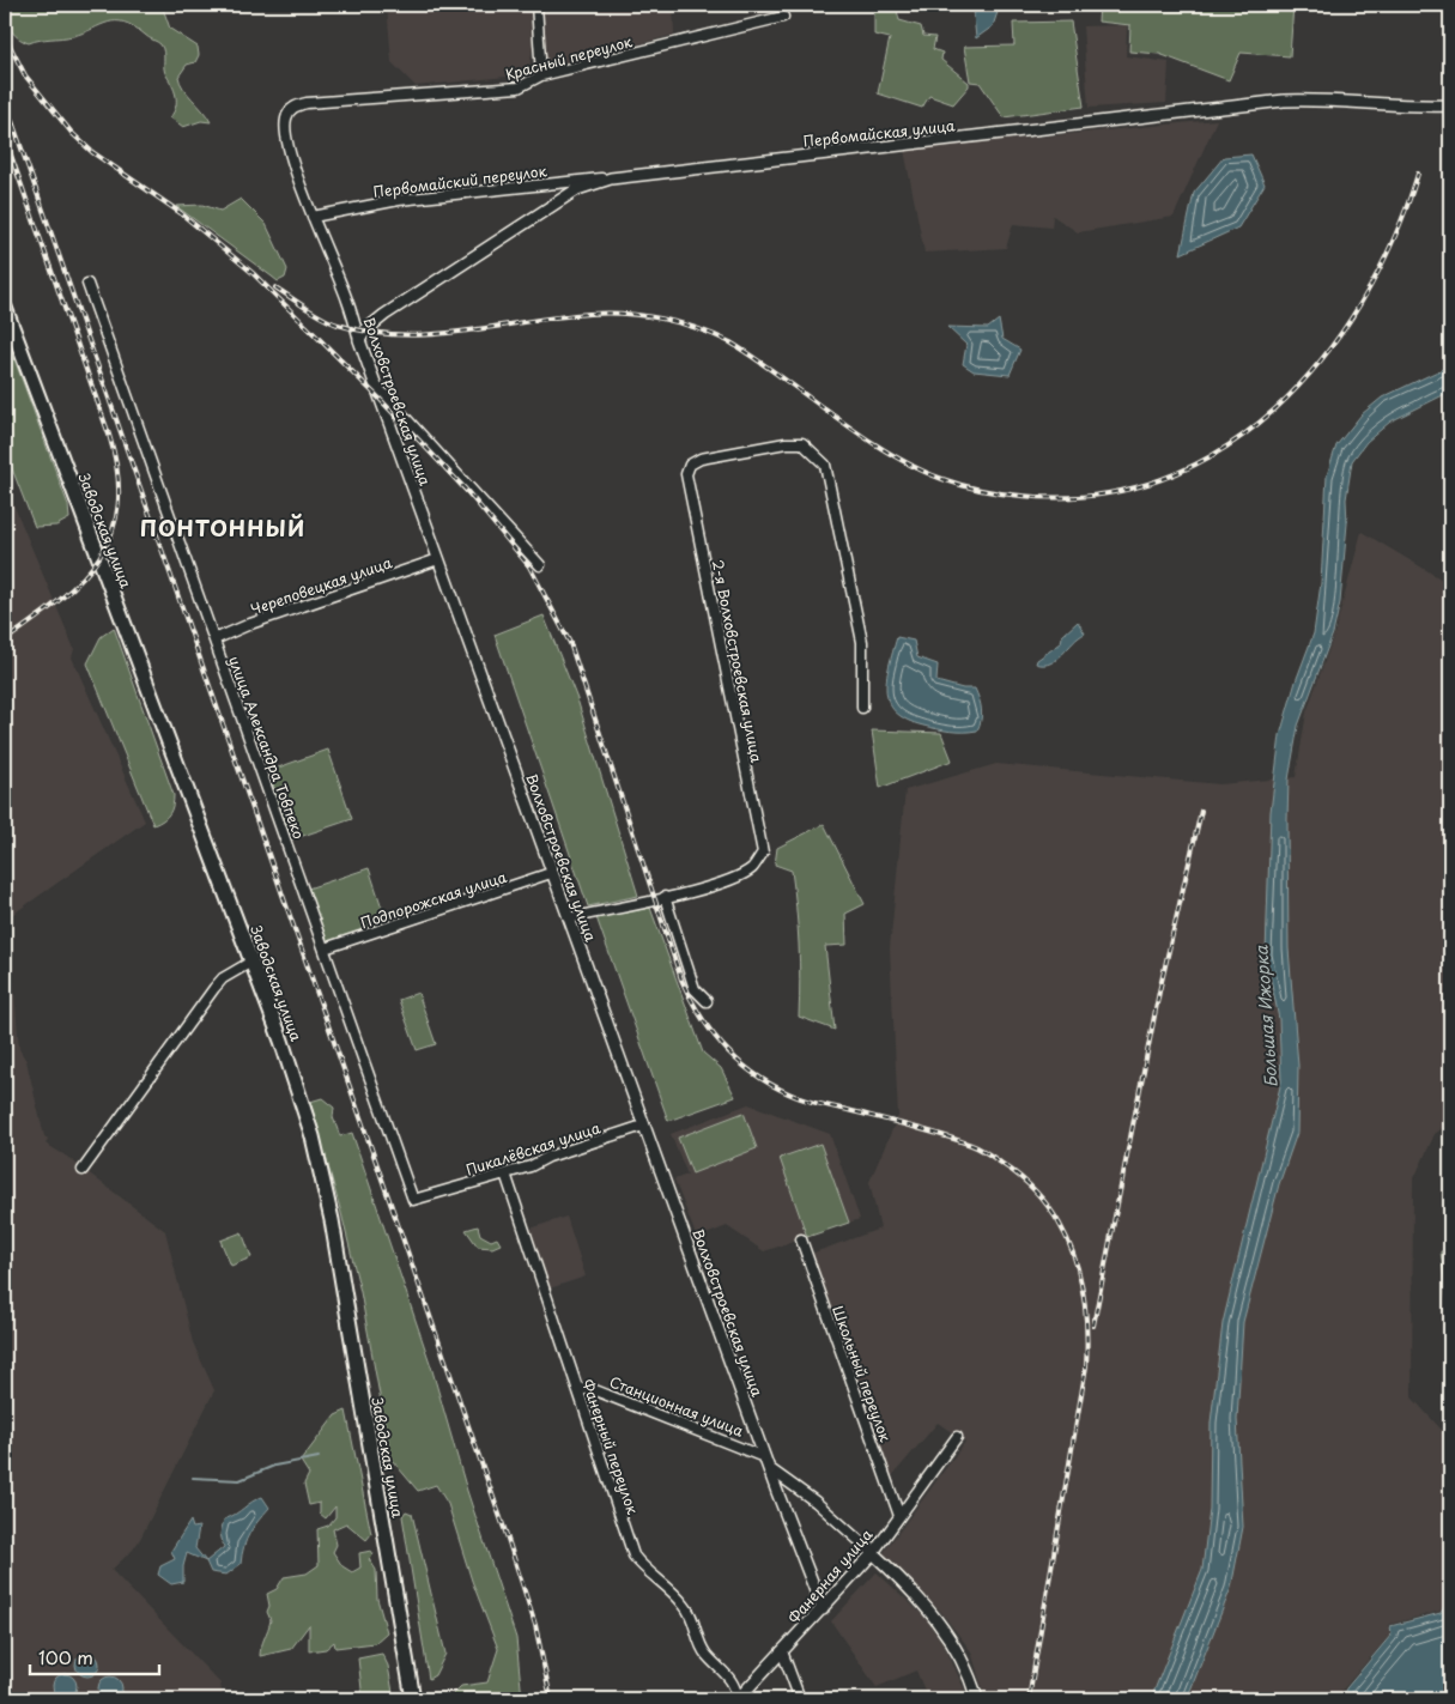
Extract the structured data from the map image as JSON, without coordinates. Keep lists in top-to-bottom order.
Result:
{
  "streets": {
    "main road": ["Заводская улица"],
    "street": [
      "Красный переулок",
      "Первомайская улица",
      "Первомайский переулок",
      "Волховстроевская улица",
      "Череповецкая улица",
      "2-я Волховстроевская улица",
      "улица Александра Товпеко",
      "Подпорожская улица",
      "Пикалёвская улица",
      "Школьный переулок",
      "Станционная улица",
      "Фанерный переулок",
      "Фанерная улица"
    ]
  },
  "crossings": [
    ["Красный переулок", "Волховстроевская улица"],
    ["Первомайская улица", "Первомайский переулок"],
    ["Первомайская улица", "Волховстроевская улица"],
    ["Первомайский переулок", "Волховстроевская улица"],
    ["Волховстроевская улица", "Череповецкая улица"],
    ["Волховстроевская улица", "Подпорожская улица"],
    ["Волховстроевская улица", "Пикалёвская улица"],
    ["Волховстроевская улица", "Станционная улица"],
    ["Волховстроевская улица", "Фанерная улица"],
    ["Череповецкая улица", "улица Александра Товпеко"],
    ["улица Александра Товпеко", "Подпорожская улица"],
    ["улица Александра Товпеко", "Пикалёвская улица"],
    ["Пикалёвская улица", "Фанерный переулок"],
    ["Школьный переулок", "Фанерная улица"],
    ["Станционная улица", "Фанерный переулок"],
    ["Станционная улица", "Фанерная улица"],
    ["Фанерный переулок", "Фанерная улица"]
  ],
  "districts": ["ПОНТОННЫЙ"],
  "water": ["Большая Ижорка"],
  "scale_bar": "100 m"
}
